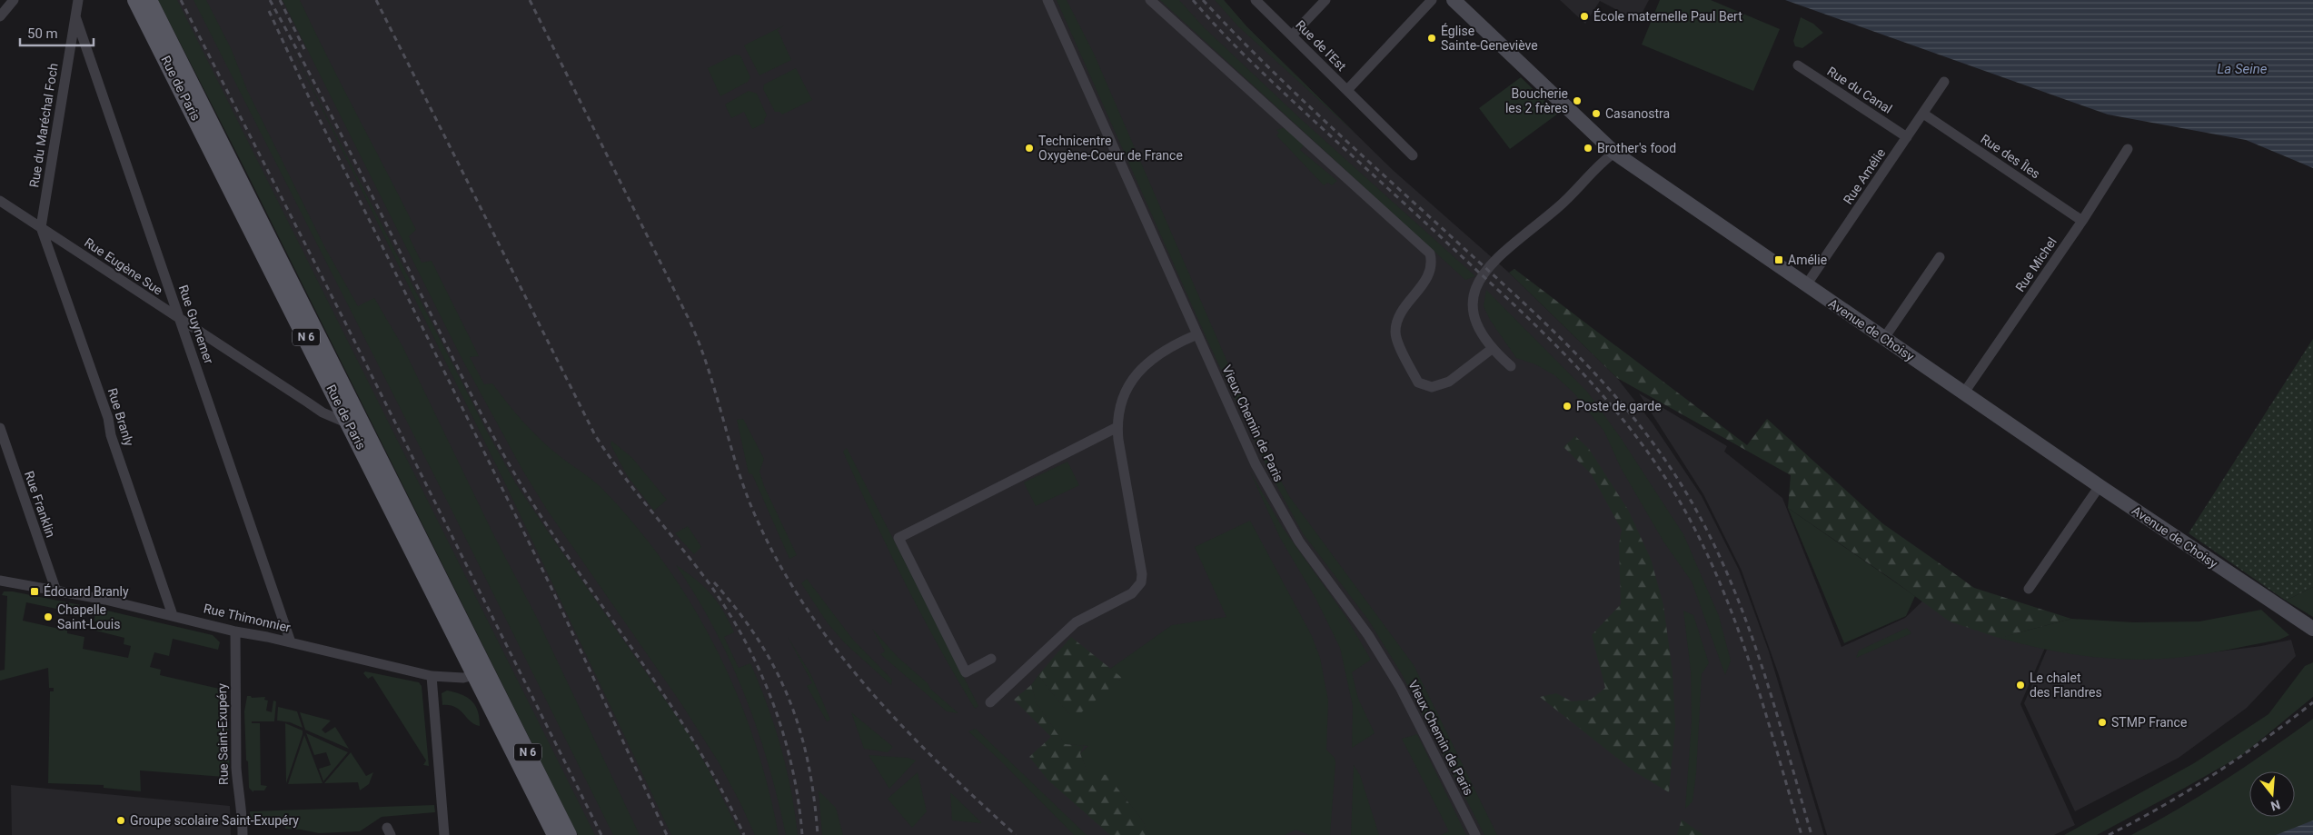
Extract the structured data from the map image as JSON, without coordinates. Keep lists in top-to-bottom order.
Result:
{
  "streets": {
    "main road": ["Rue de Paris", "Avenue de Choisy", "N 6"],
    "street": [
      "Rue de l'Est",
      "Rue du Canal",
      "Rue du Maréchal Foch",
      "Rue des Îles",
      "Rue Amélie",
      "Rue Michel",
      "Rue Eugène Sue",
      "Rue Guynemer",
      "Rue Branly",
      "Vieux Chemin de Paris",
      "Rue Franklin",
      "Rue Thimonnier",
      "Rue Saint-Exupéry"
    ]
  },
  "crossings": [
    ["Rue de Paris", "Rue Eugène Sue"],
    ["Rue de Paris", "Rue Thimonnier"],
    ["Rue du Canal", "Rue Amélie"],
    ["Rue du Maréchal Foch", "Rue Eugène Sue"],
    ["Rue du Maréchal Foch", "Rue Guynemer"],
    ["Rue du Maréchal Foch", "Rue Branly"],
    ["Rue des Îles", "Rue Amélie"],
    ["Rue des Îles", "Rue Michel"],
    ["Rue Amélie", "Avenue de Choisy"],
    ["Rue Michel", "Avenue de Choisy"],
    ["Rue Eugène Sue", "Rue Guynemer"],
    ["Rue Eugène Sue", "Rue Branly"],
    ["Rue Guynemer", "Rue Thimonnier"],
    ["Rue Branly", "Rue Thimonnier"],
    ["Rue Franklin", "Rue Thimonnier"],
    ["Rue Thimonnier", "Rue Saint-Exupéry"]
  ],
  "water": ["La Seine"],
  "places": {
    "other": [
      "École maternelle Paul Bert",
      "Église Sainte-Geneviève",
      "Boucherie les 2 frères",
      "Casanostra",
      "Technicentre Oxygène-Coeur de France",
      "Brother's food",
      "Poste de garde",
      "Chapelle Saint-Louis",
      "Le chalet des Flandres",
      "STMP France",
      "Groupe scolaire Saint-Exupéry"
    ],
    "transit": ["Amélie", "Édouard Branly"]
  },
  "scale_bar": "50 m",
  "north": "bottom"
}
